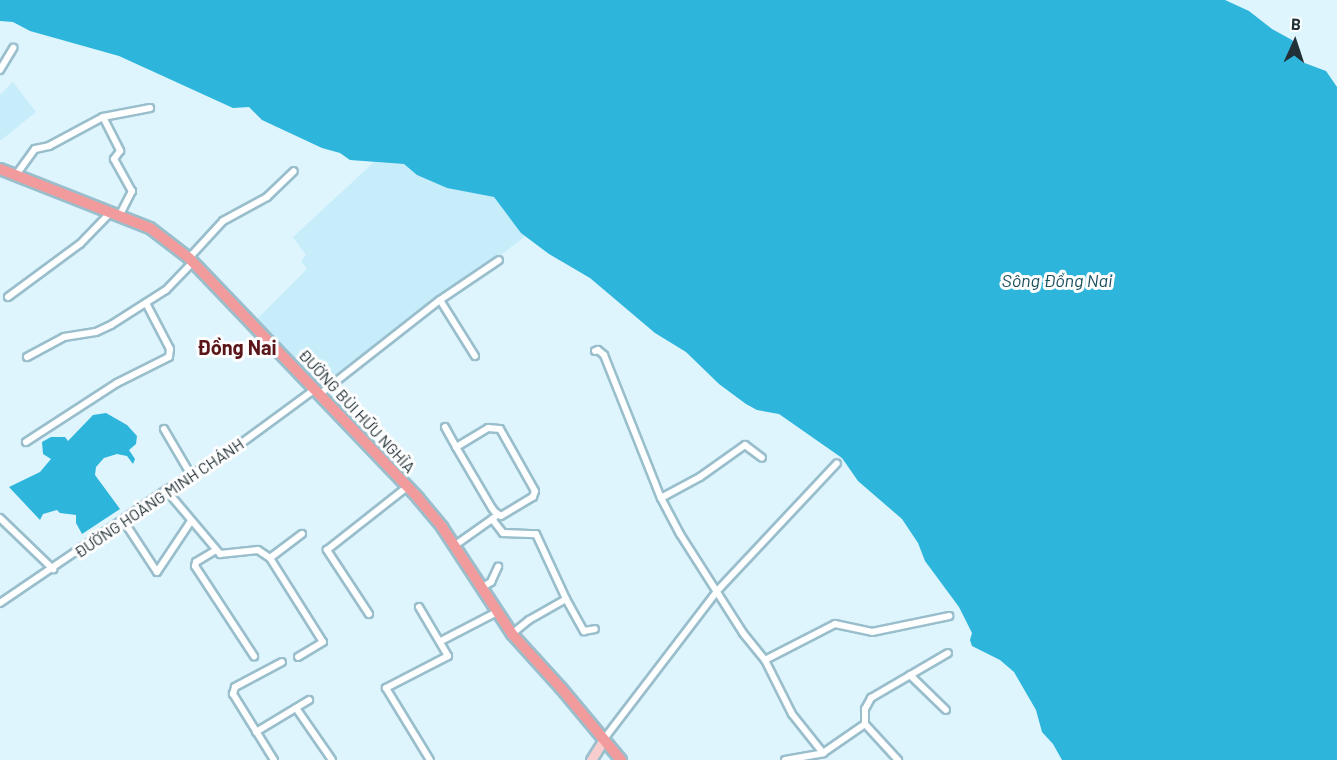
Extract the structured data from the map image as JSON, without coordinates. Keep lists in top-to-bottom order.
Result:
{
  "streets": {
    "main road": ["ĐƯỜNG BÙI HỮU NGHĨA"],
    "street": ["ĐƯỜNG HOÀNG MINH CHÁNH"]
  },
  "crossings": [
    ["ĐƯỜNG BÙI HỮU NGHĨA", "ĐƯỜNG HOÀNG MINH CHÁNH"]
  ],
  "districts": ["Đồng Nai"],
  "water": ["Sông Đồng Nai"],
  "north": "top"
}
